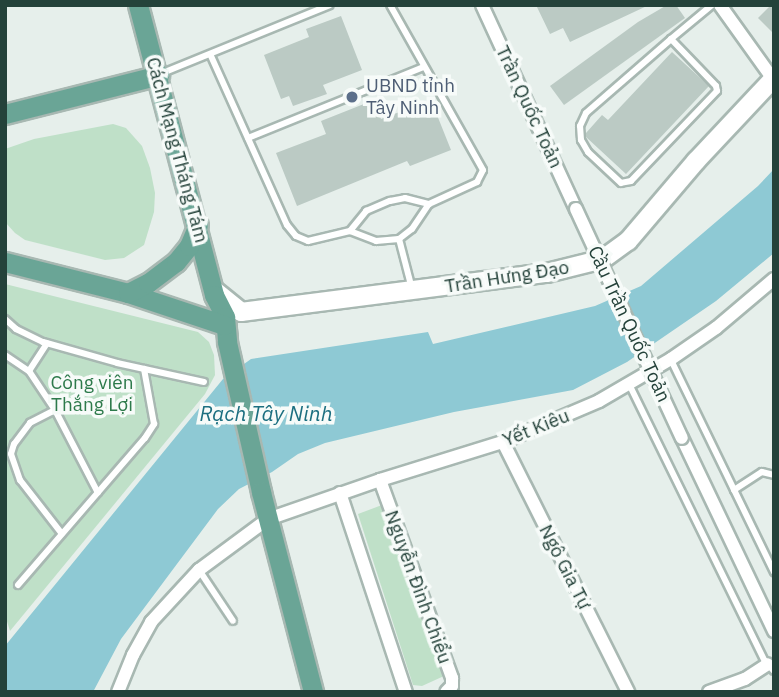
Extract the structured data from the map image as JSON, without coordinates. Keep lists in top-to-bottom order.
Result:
{
  "streets": {
    "main road": ["Cách Mạng Tháng Tám"],
    "street": [
      "Trần Quốc Toản",
      "Trần Hưng Đạo",
      "Cầu Trần Quốc Toản",
      "Yết Kiêu",
      "Ngô Gia Tự",
      "Nguyễn Đình Chiểu"
    ]
  },
  "crossings": [
    ["Trần Quốc Toản", "Cầu Trần Quốc Toản"],
    ["Cách Mạng Tháng Tám", "Yết Kiêu"],
    ["Yết Kiêu", "Ngô Gia Tự"],
    ["Yết Kiêu", "Nguyễn Đình Chiểu"]
  ],
  "water": ["Rạch Tây Ninh"],
  "parks": ["Công viên Thắng Lợi"],
  "places": ["UBND tỉnh Tây Ninh"]
}
